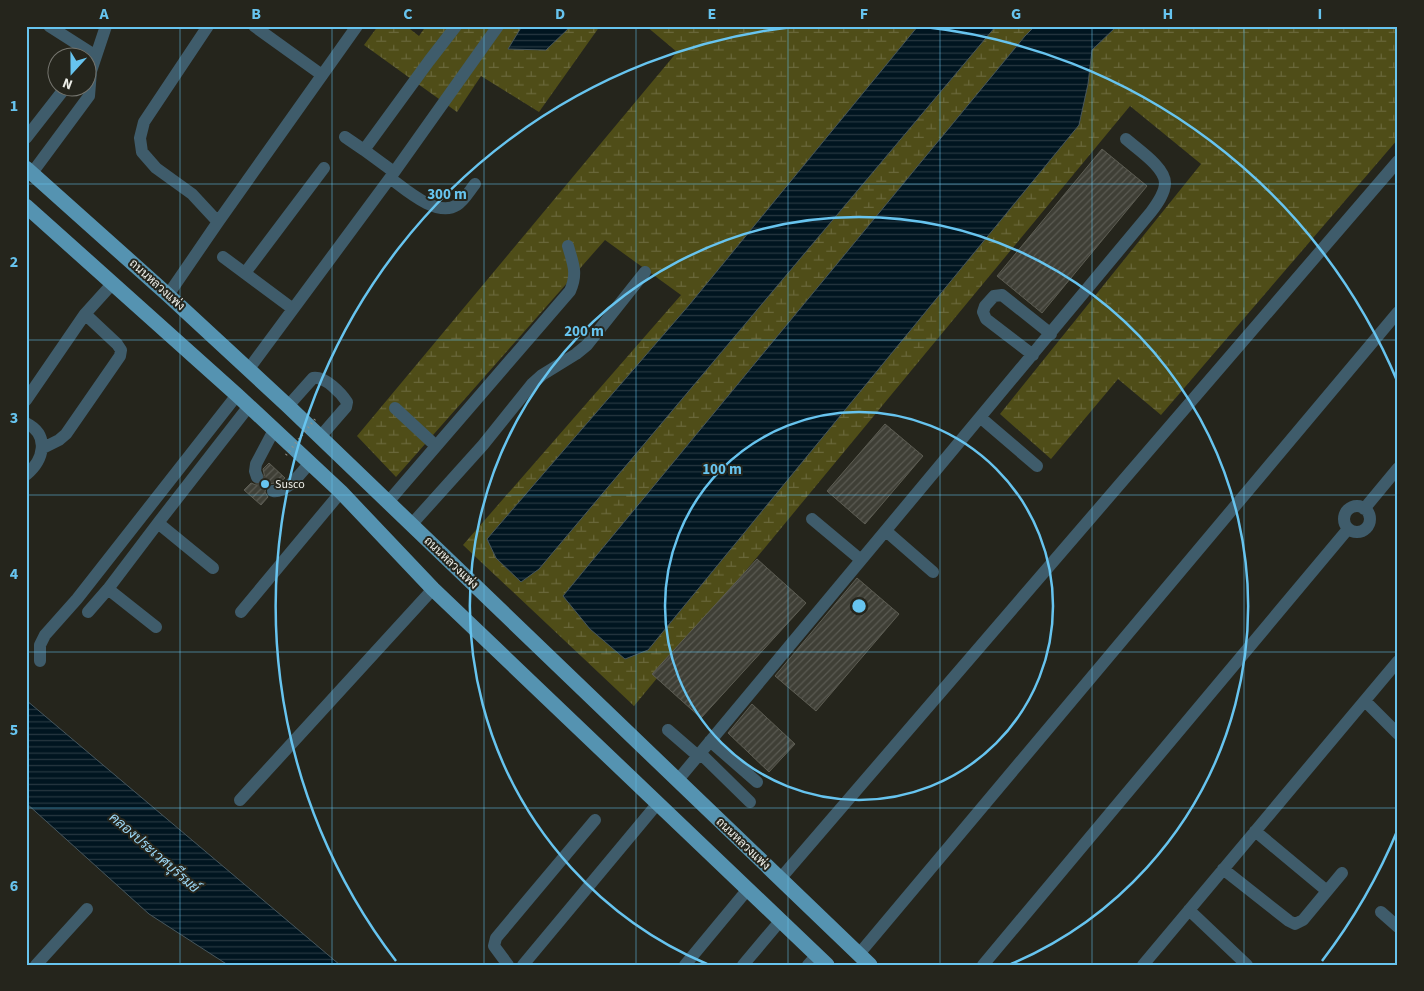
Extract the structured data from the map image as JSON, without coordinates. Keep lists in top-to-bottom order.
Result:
{
  "streets": {
    "main road": ["ถนนหลวงแพ่ง"]
  },
  "water": ["คลองประเวศบุรีรมย์"],
  "places": ["Susco"],
  "north": "bottom",
  "grid": {
    "columns": [
      "A",
      "B",
      "C",
      "D",
      "E",
      "F",
      "G",
      "H",
      "I"
    ],
    "rows": [
      "1",
      "2",
      "3",
      "4",
      "5",
      "6"
    ]
  },
  "rings": ["300 m", "200 m", "100 m"]
}
